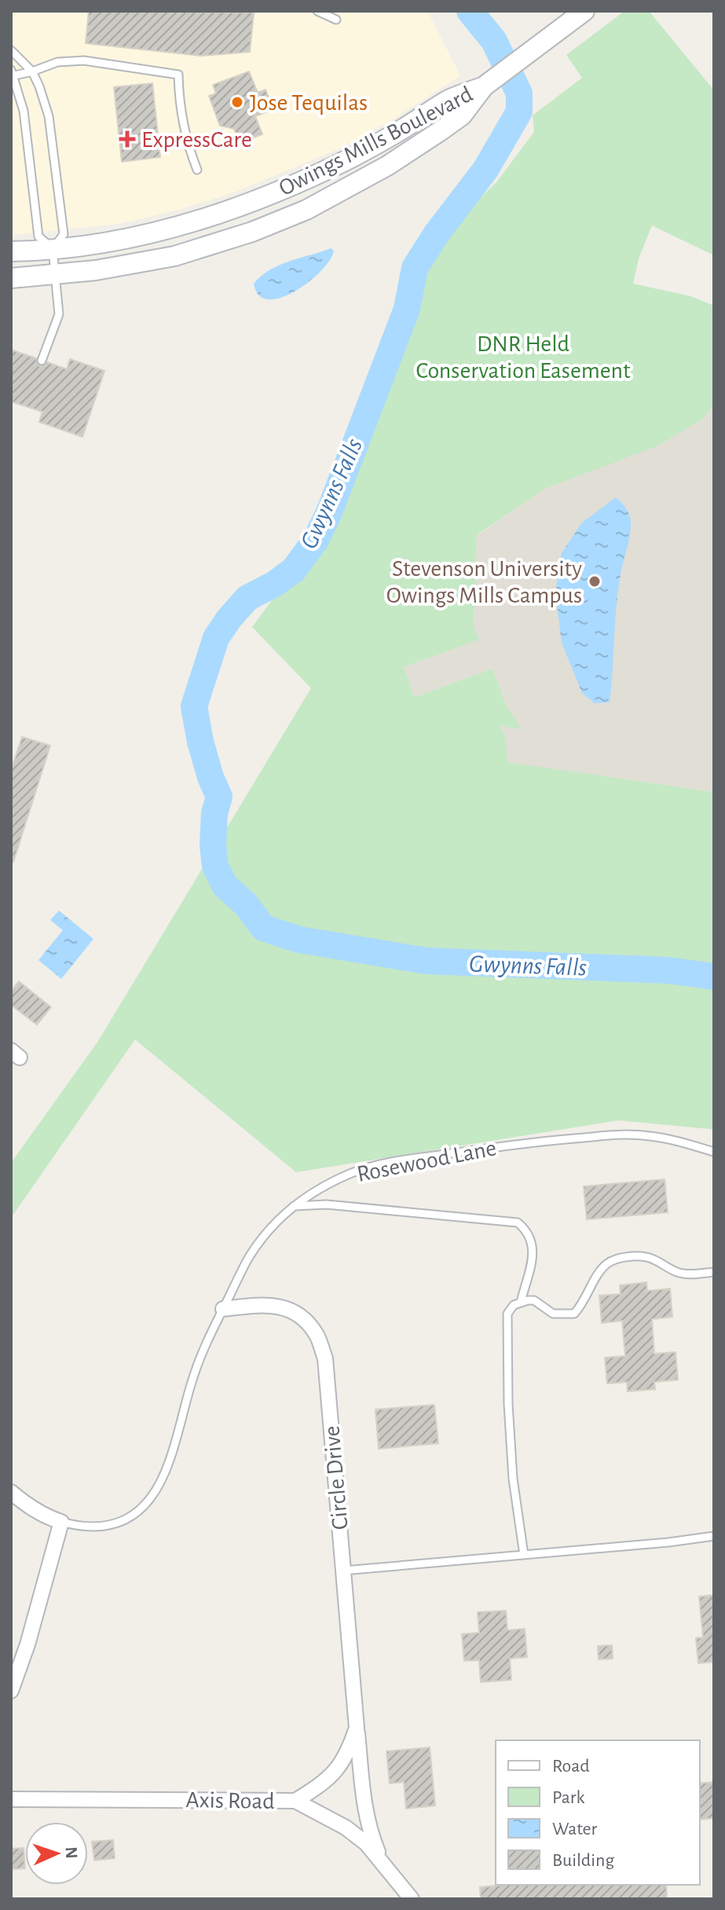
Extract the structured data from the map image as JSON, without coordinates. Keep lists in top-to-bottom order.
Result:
{
  "streets": {
    "main road": ["Owings Mills Boulevard"],
    "street": ["Rosewood Lane", "Circle Drive", "Axis Road"]
  },
  "crossings": [
    ["Rosewood Lane", "Circle Drive"],
    ["Circle Drive", "Axis Road"]
  ],
  "water": ["Gwynns Falls"],
  "parks": ["DNR Held Conservation Easement"],
  "places": {
    "other": ["Jose Tequilas", "Stevenson University Owings Mills Campus"],
    "health": ["ExpressCare"]
  },
  "legend": [
    "Road",
    "Park",
    "Water",
    "Building"
  ],
  "north": "right"
}
